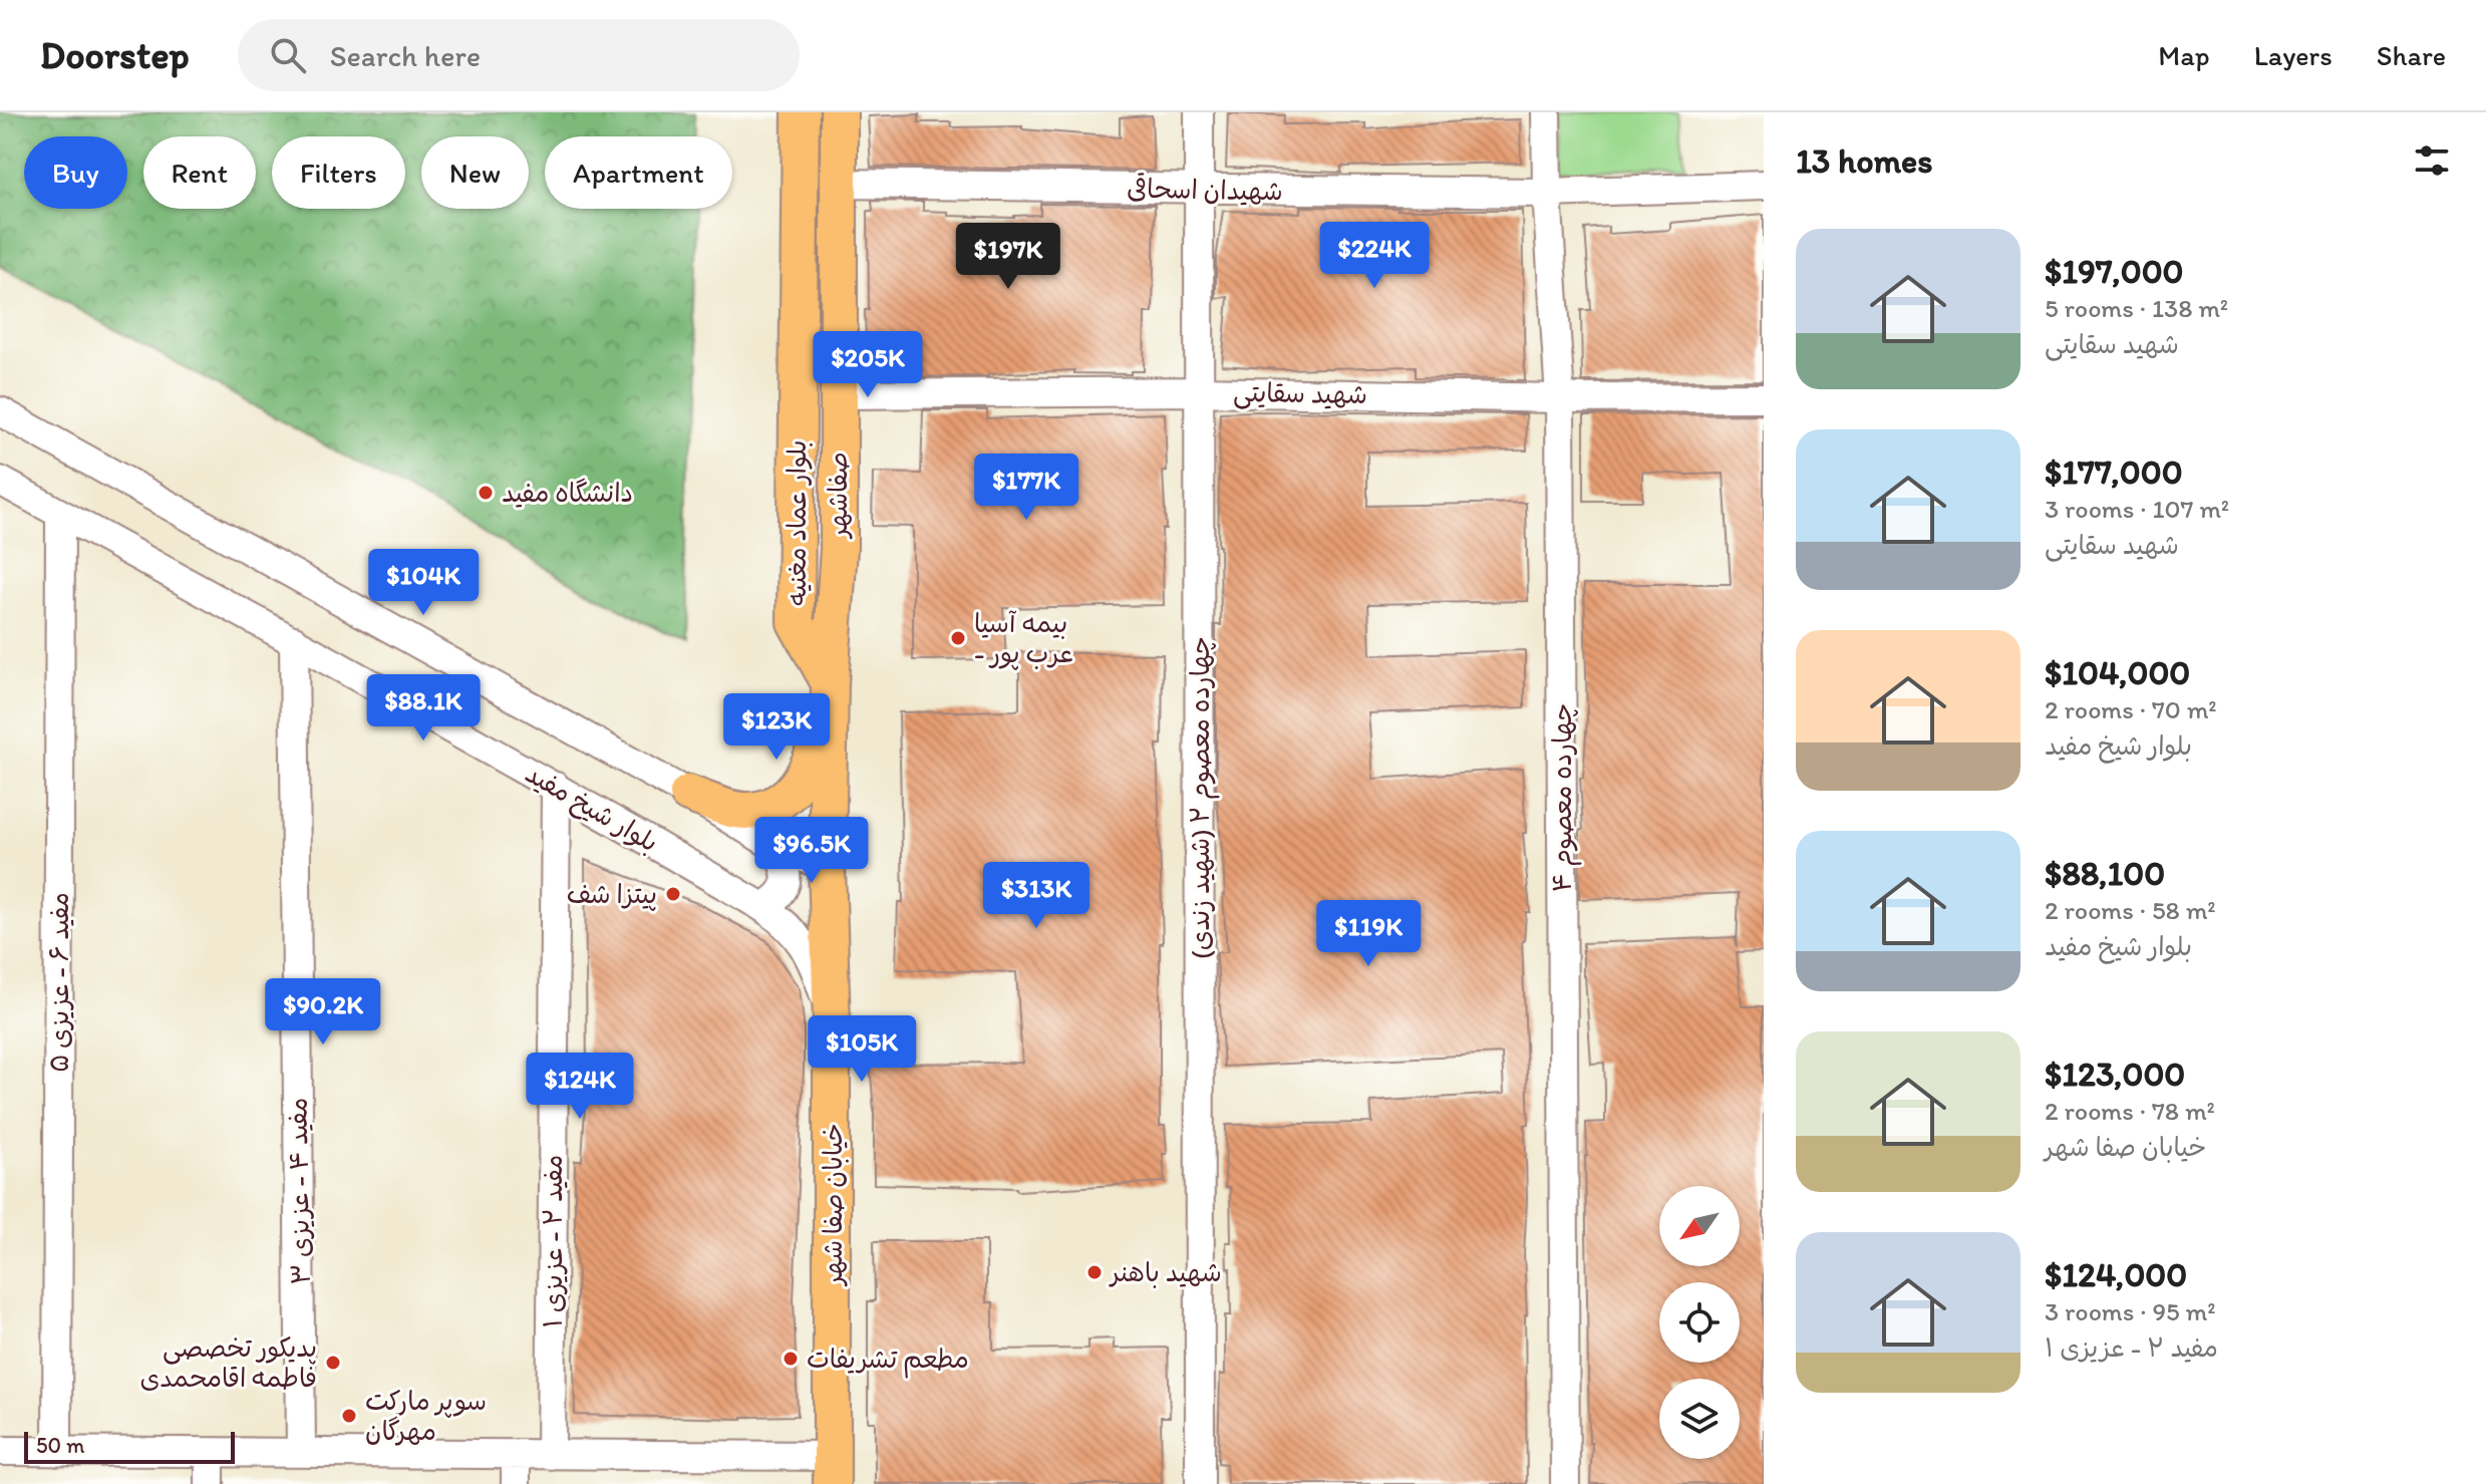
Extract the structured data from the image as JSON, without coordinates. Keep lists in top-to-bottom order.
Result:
{
  "streets": {
    "main road": ["صفاشهر", "بلوار عماد مغنیه", "خیابان صفا شهر"],
    "street": [
      "شهیدان اسحاقی",
      "شهید سقایتی",
      "چهارده معصوم ۲ (شهید زندی)",
      "چهارده معصوم ۴",
      "بلوار شیخ مفید",
      "مفید ۶ - عزیزی ۵",
      "مفید ۴ - عزیزی ۳",
      "مفید ۲ - عزیزی ۱"
    ]
  },
  "crossings": [
    ["شهیدان اسحاقی", "صفاشهر"],
    ["شهیدان اسحاقی", "چهارده معصوم ۲ (شهید زندی)"],
    ["شهیدان اسحاقی", "چهارده معصوم ۴"],
    ["شهید سقایتی", "صفاشهر"],
    ["شهید سقایتی", "چهارده معصوم ۲ (شهید زندی)"],
    ["شهید سقایتی", "چهارده معصوم ۴"],
    ["صفاشهر", "بلوار عماد مغنیه"],
    ["صفاشهر", "خیابان صفا شهر"],
    ["بلوار عماد مغنیه", "خیابان صفا شهر"],
    ["بلوار شیخ مفید", "مفید ۶ - عزیزی ۵"],
    ["بلوار شیخ مفید", "مفید ۴ - عزیزی ۳"],
    ["بلوار شیخ مفید", "خیابان صفا شهر"],
    ["بلوار شیخ مفید", "مفید ۲ - عزیزی ۱"]
  ],
  "places": [
    "دانشگاه مفید",
    "بیمه آسیا - عرب پور",
    "پیتزا شف",
    "شهید باهنر",
    "مطعم تشريفات",
    "پدیکور تخصصی فاطمه اقامحمدی",
    "سوپر مارکت مهرگان"
  ],
  "scale_bar": "50 m",
  "north": "bottom left",
  "page": {
    "header": "Doorstep",
    "search": "Search here",
    "nav": ["Map", "Layers", "Share"],
    "heading": "13 homes",
    "chip": [
      "Buy",
      "Rent",
      "Filters",
      "New",
      "Apartment"
    ],
    "list": [
      {
        "name": "$197,000",
        "note": "5 rooms · 138 m² · شهید سقایتی"
      },
      {
        "name": "$177,000",
        "note": "3 rooms · 107 m² · شهید سقایتی"
      },
      {
        "name": "$104,000",
        "note": "2 rooms · 70 m² · بلوار شیخ مفید"
      },
      {
        "name": "$88,100",
        "note": "2 rooms · 58 m² · بلوار شیخ مفید"
      },
      {
        "name": "$123,000",
        "note": "2 rooms · 78 m² · خیابان صفا شهر"
      },
      {
        "name": "$124,000",
        "note": "3 rooms · 95 m² · مفید ۲ - عزیزی ۱"
      }
    ],
    "price": [
      "$224K",
      "$197K",
      "$205K",
      "$177K",
      "$104K",
      "$88.1K",
      "$123K",
      "$96.5K",
      "$313K",
      "$119K",
      "$90.2K",
      "$105K",
      "$124K"
    ],
    "scale": "50 m"
  }
}
